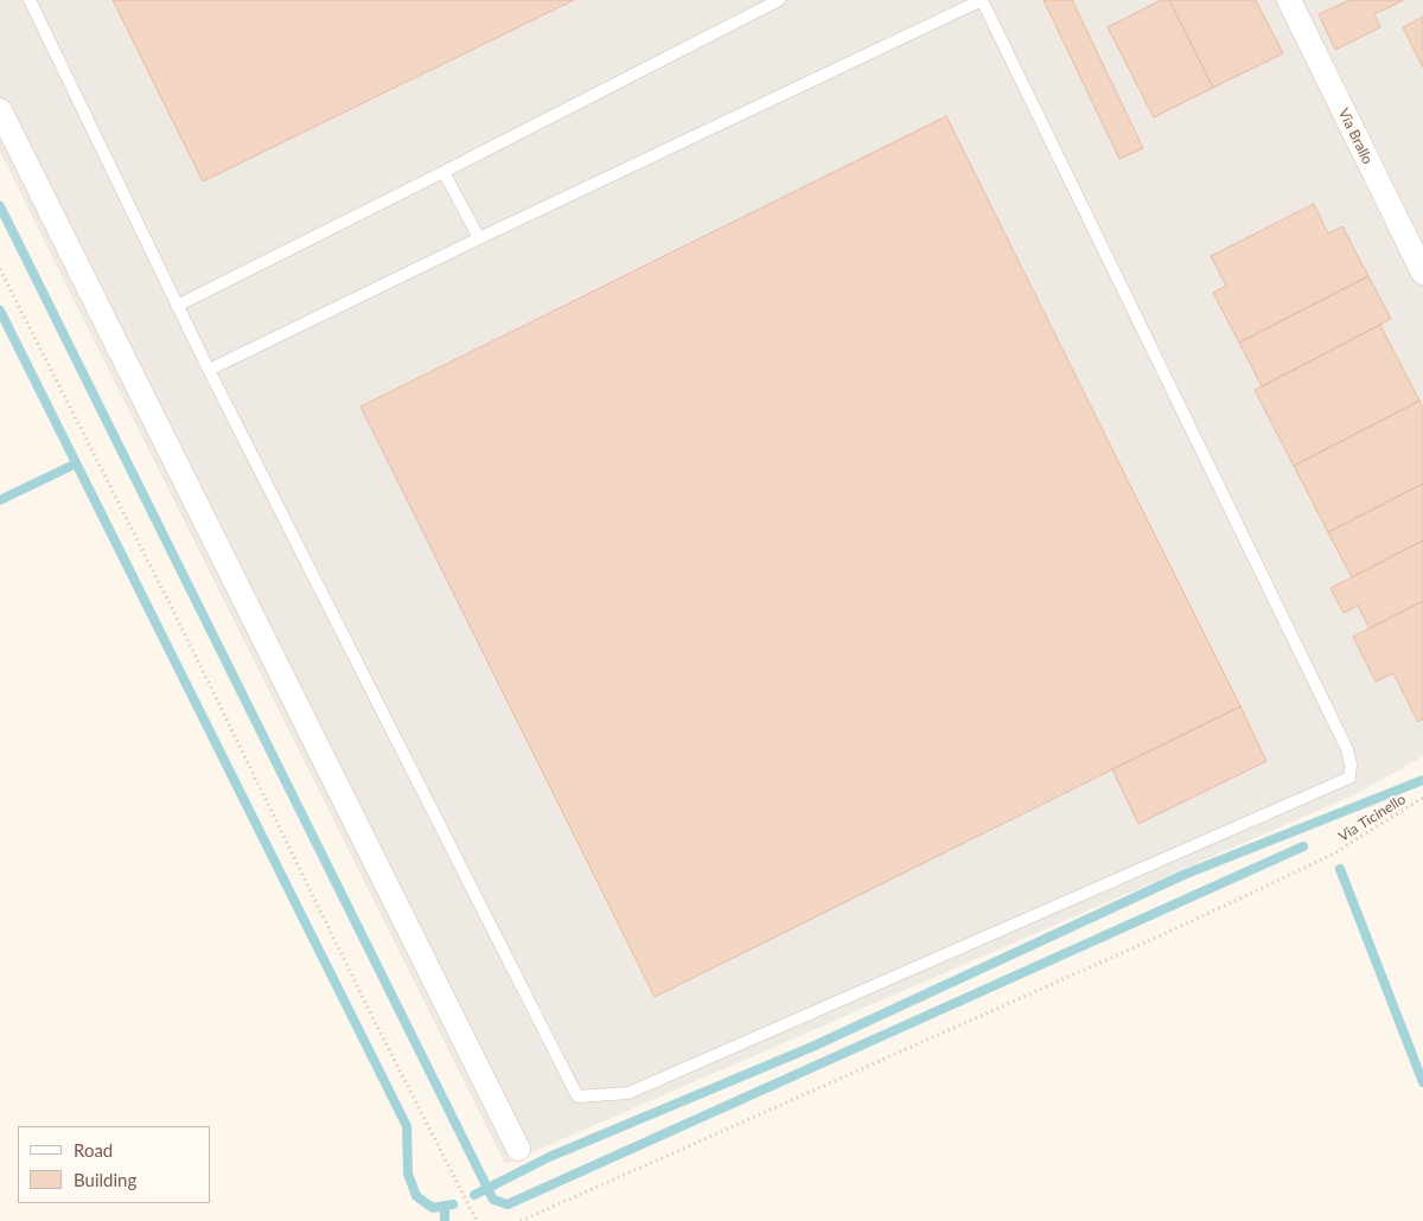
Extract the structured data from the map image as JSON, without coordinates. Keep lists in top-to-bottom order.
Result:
{
  "streets": {
    "street": ["Via Brallo"],
    "path": ["Via Ticinello"]
  },
  "legend": ["Road", "Building"]
}
